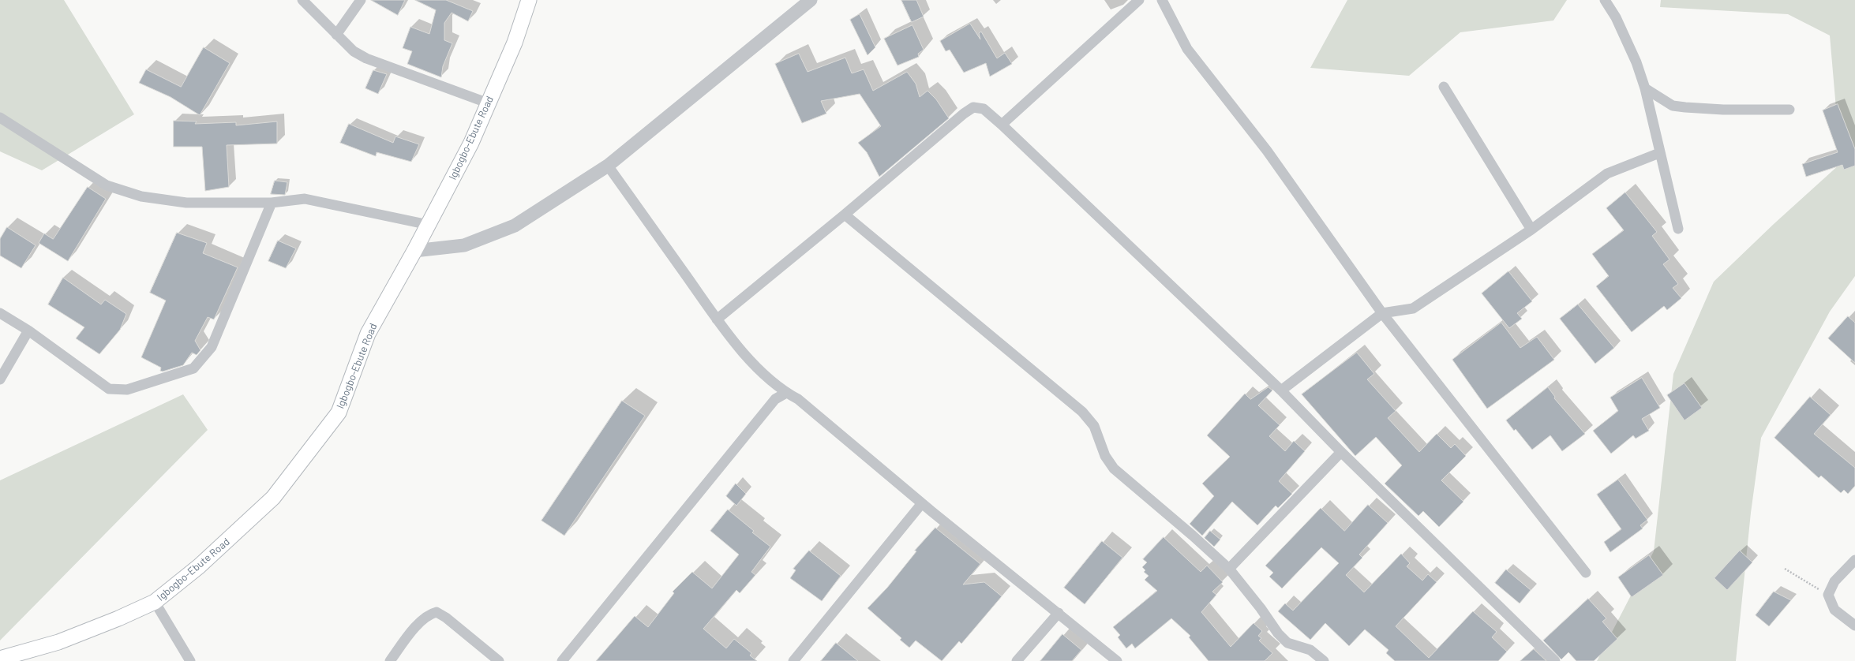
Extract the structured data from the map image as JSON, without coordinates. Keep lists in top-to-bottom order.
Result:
{
  "streets": {
    "main road": ["Igbogbo-Ebute Road"]
  }
}
